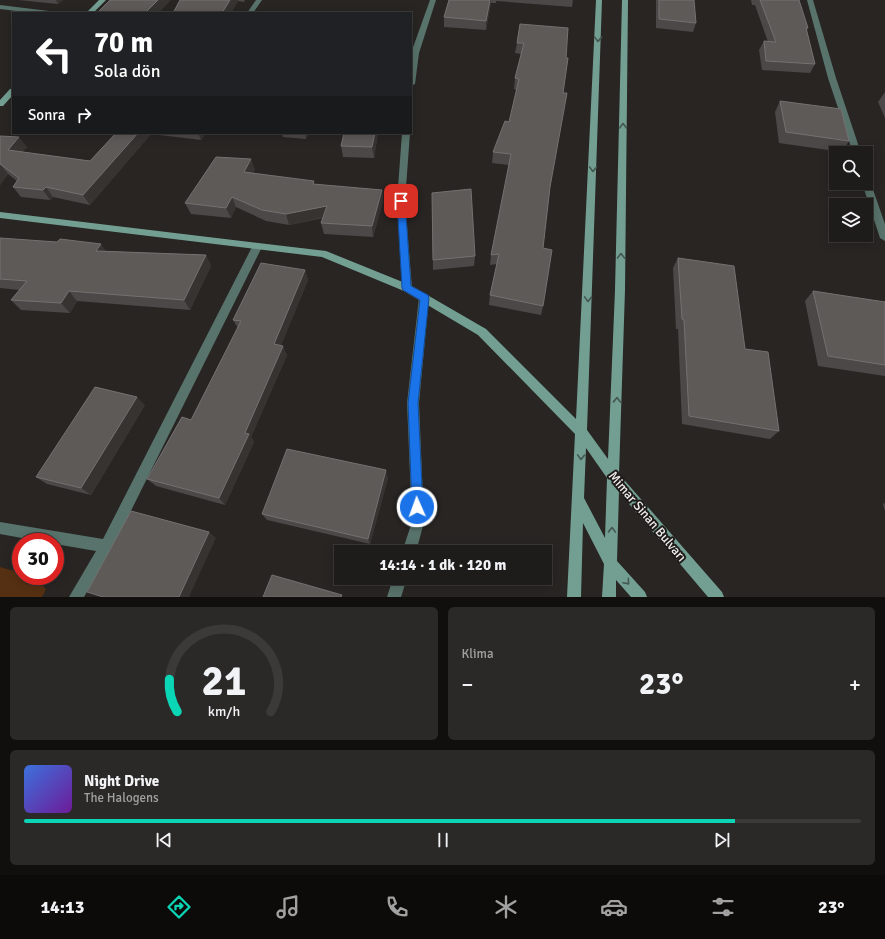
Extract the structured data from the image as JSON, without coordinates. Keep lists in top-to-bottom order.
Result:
{
  "streets": {
    "main road": ["Mimar Sinan Bulvarı"]
  },
  "page": {
    "turn": ["70 m", "Sola dön"],
    "then": "Sonra",
    "limit": "30",
    "trip": "14:14 · 1 dk · 120 m",
    "tile": "Klima",
    "heat": ["−", "23°", "+"],
    "song": ["Night Drive", "The Halogens"],
    "tabs": ["14:13", "23°"],
    "gauge": ["21", "km/h"]
  }
}
